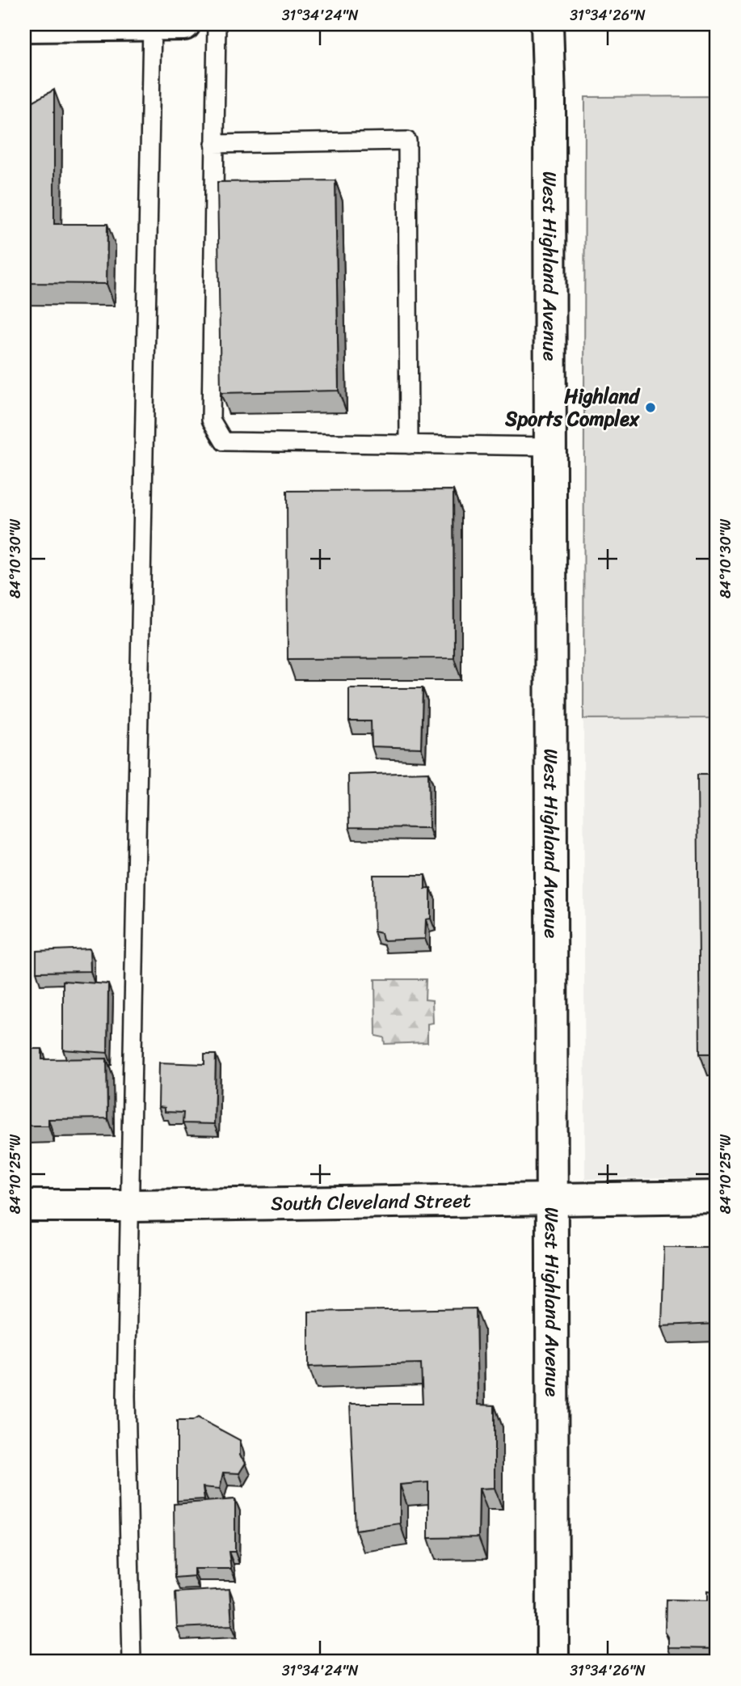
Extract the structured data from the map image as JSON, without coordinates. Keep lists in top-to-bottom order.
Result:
{
  "streets": {
    "street": ["West Highland Avenue", "South Cleveland Street"]
  },
  "crossings": [
    ["West Highland Avenue", "South Cleveland Street"]
  ],
  "places": ["Highland Sports Complex"],
  "coordinates": [
    "31°34'24\"N",
    "31°34'26\"N",
    "84°10'30\"W",
    "84°10'25\"W"
  ]
}
